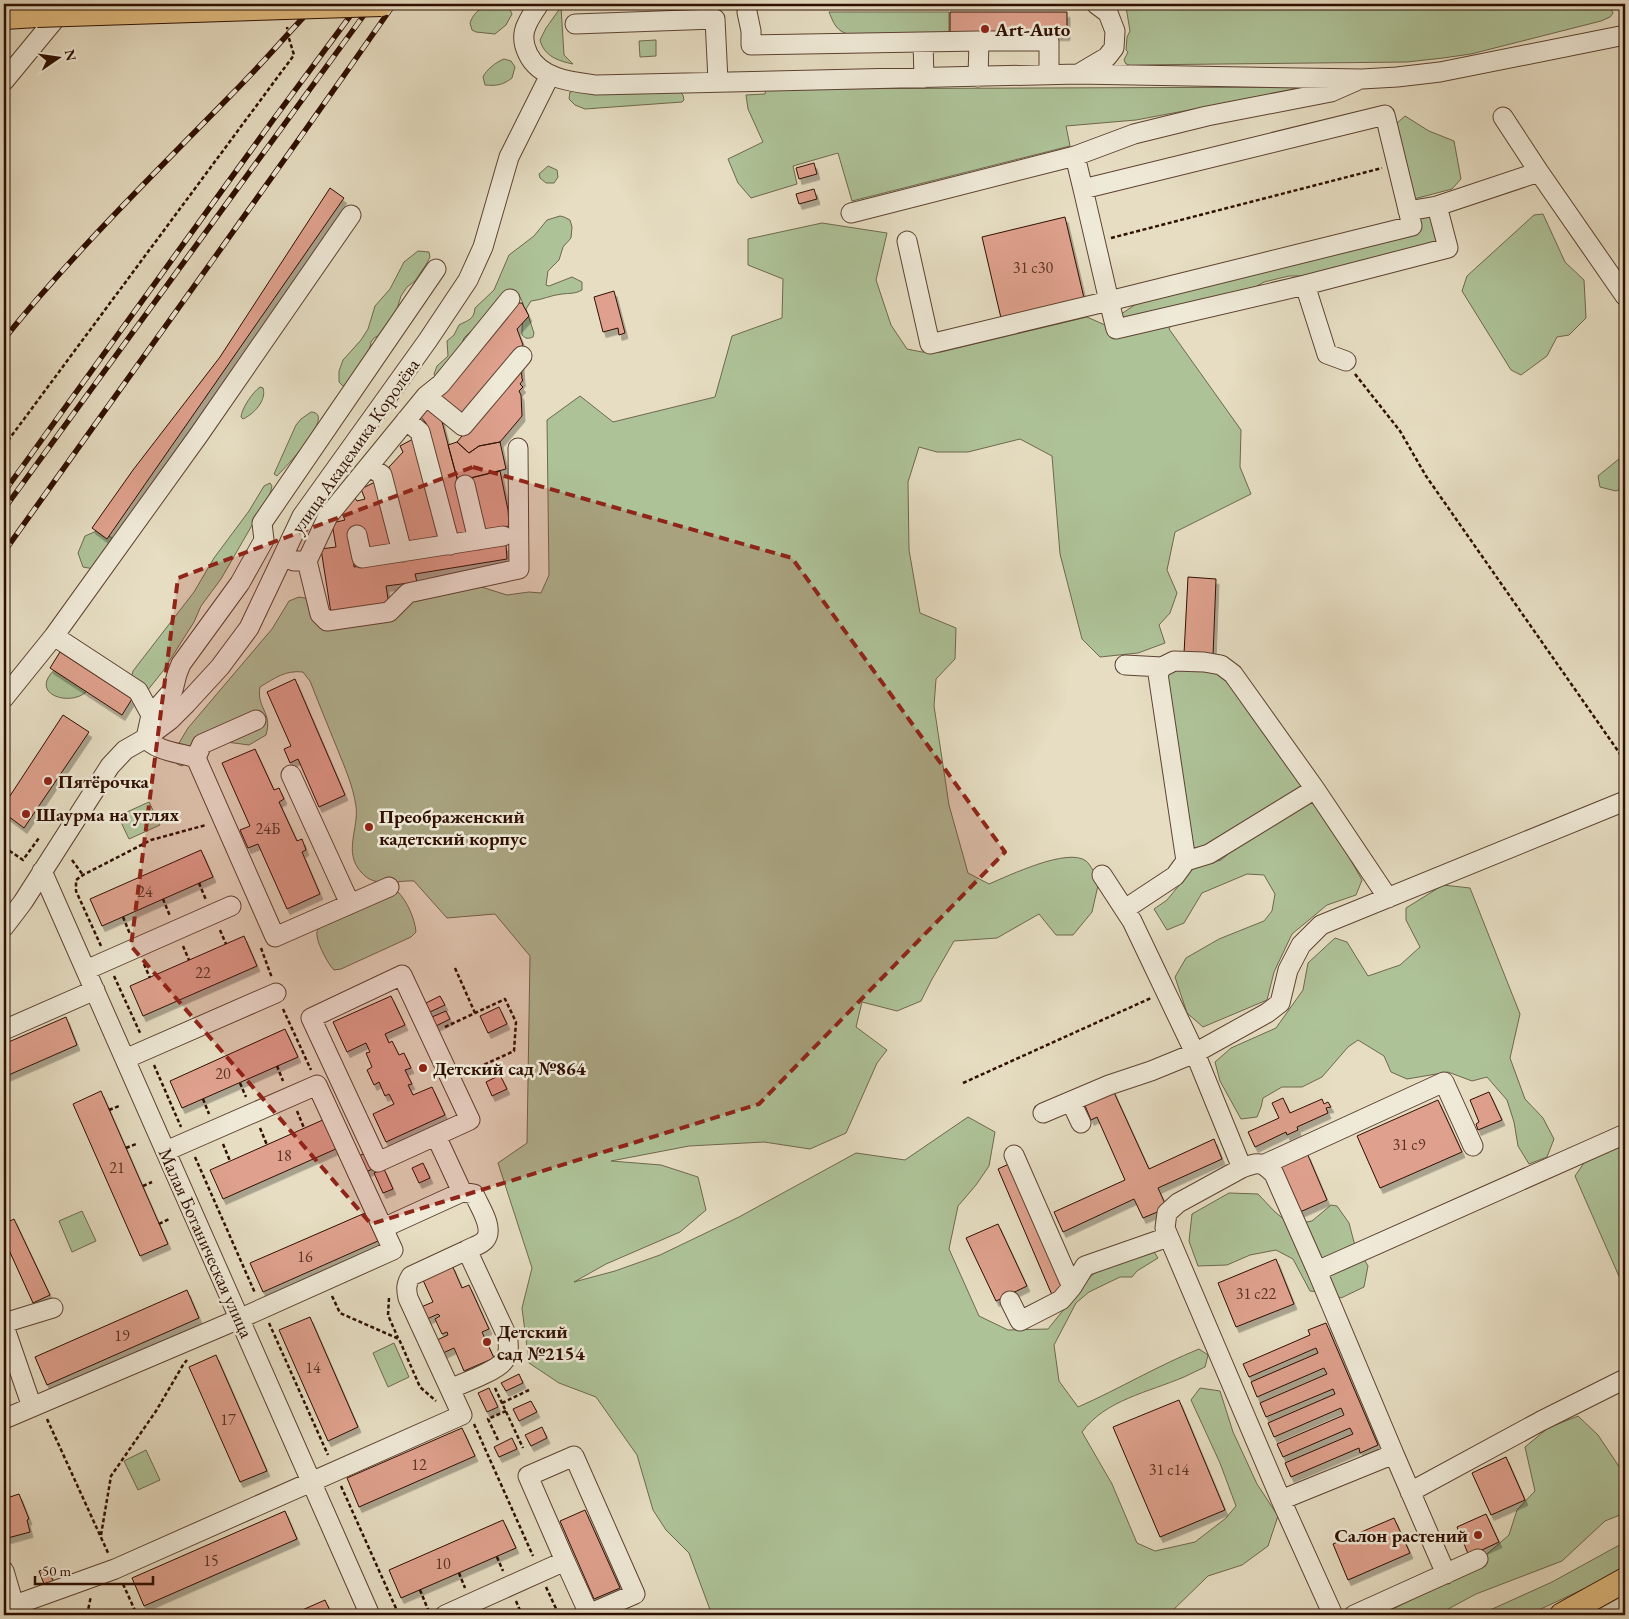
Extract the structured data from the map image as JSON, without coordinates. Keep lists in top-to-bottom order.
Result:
{
  "streets": {
    "street": ["улица Академика Королёва", "Малая Ботаническая улица"]
  },
  "crossings": [
    ["улица Академика Королёва", "Малая Ботаническая улица"]
  ],
  "places": [
    "Art-Auto",
    "Пятёрочка",
    "Шаурма на углях",
    "Преображенский кадетский корпус",
    "Детский сад №864",
    "Детский сад №2154",
    "Салон растений"
  ],
  "house_numbers": [
    "31 с30",
    "24Б",
    "24",
    "22",
    "20",
    "31 с9",
    "18",
    "21",
    "16",
    "31 с22",
    "19",
    "14",
    "17",
    "12",
    "31 с14",
    "15",
    "10"
  ],
  "scale_bar": "50 m",
  "north": "right"
}
